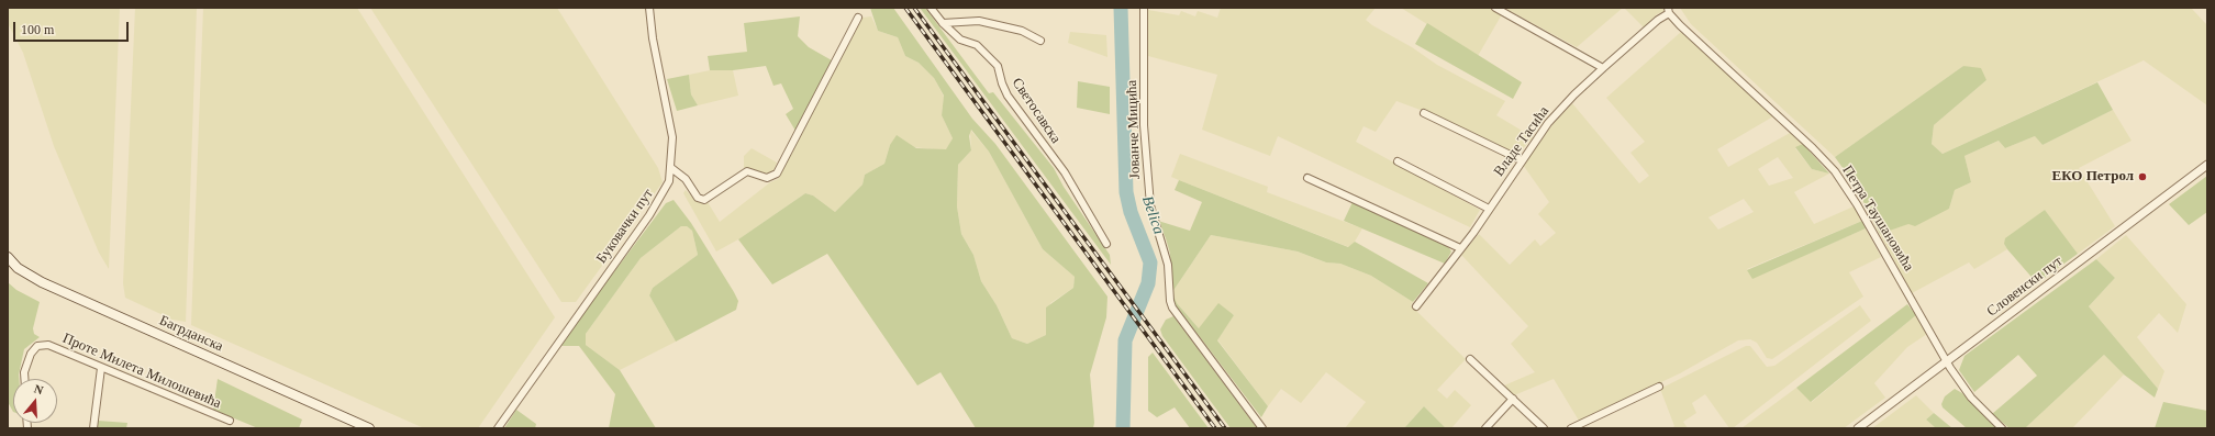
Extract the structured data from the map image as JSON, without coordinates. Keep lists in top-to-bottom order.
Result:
{
  "streets": {
    "main road": ["Багрданска"],
    "street": [
      "Светосавска",
      "Јованче Мицића",
      "Владе Тасића",
      "Петра Таушановића",
      "Буковачки пут",
      "Словенски пут",
      "Проте Милета Милошевића"
    ]
  },
  "crossings": [
    ["Владе Тасића", "Петра Таушановића"],
    ["Петра Таушановића", "Словенски пут"]
  ],
  "water": ["Belica"],
  "places": ["ЕКО Петрол"],
  "scale_bar": "100 m",
  "north": "top"
}
